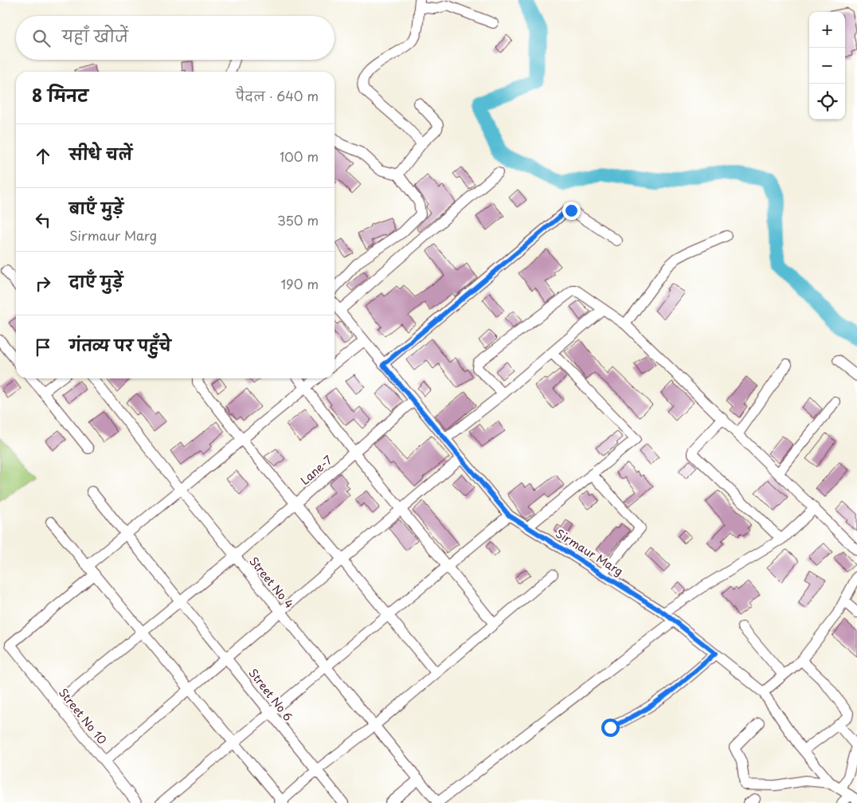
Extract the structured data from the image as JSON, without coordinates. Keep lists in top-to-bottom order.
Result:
{
  "streets": {
    "street": [
      "Lane-7",
      "Sirmaur Marg",
      "Street No 4",
      "Street No 6",
      "Street No 10"
    ]
  },
  "crossings": [
    ["Lane-7", "Sirmaur Marg"],
    ["Lane-7", "Street No 4"],
    ["Lane-7", "Street No 6"],
    ["Lane-7", "Street No 10"]
  ],
  "page": {
    "map_buttons": ["+", "−"],
    "search": "यहाँ खोजें",
    "heading": ["8 मिनट", "पैदल · 640 m"],
    "list": [
      ["सीधे चलें", "100 m"],
      ["बाएँ मुड़ें", "Sirmaur Marg", "350 m"],
      ["दाएँ मुड़ें", "190 m"],
      "गंतव्य पर पहुँचे"
    ]
  }
}
